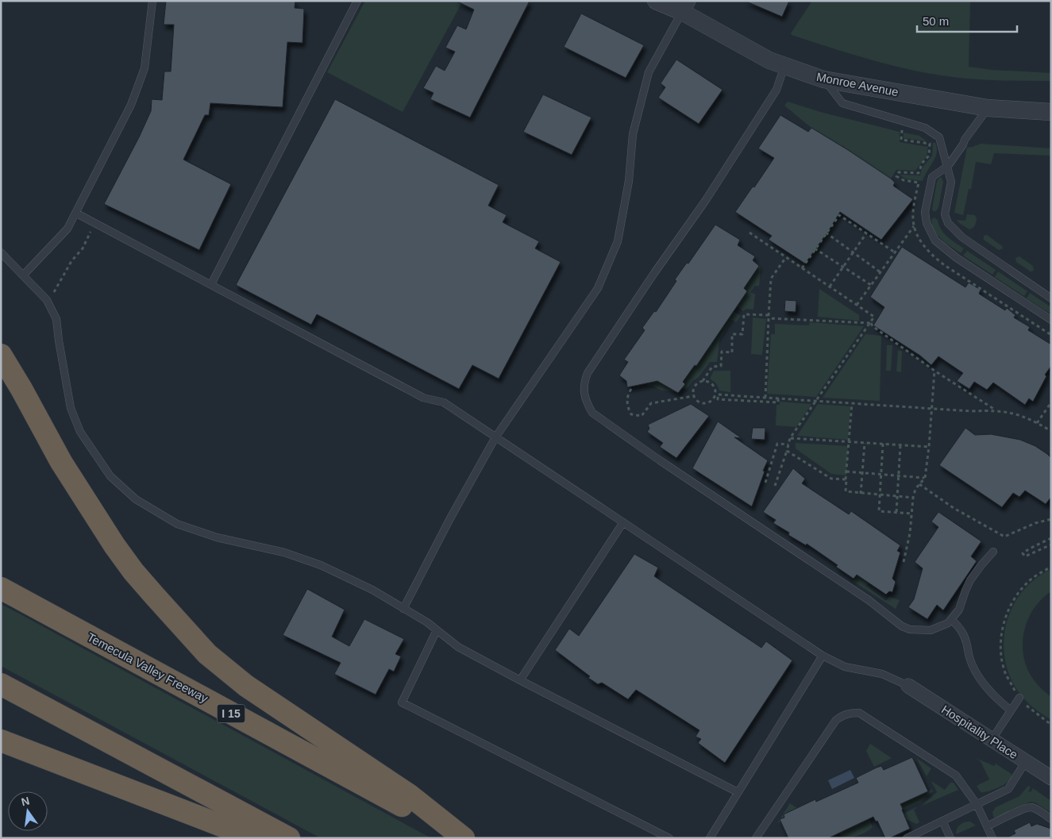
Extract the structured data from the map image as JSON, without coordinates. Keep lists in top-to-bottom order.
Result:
{
  "streets": {
    "highway": ["Temecula Valley Freeway", "I 15"],
    "street": ["Monroe Avenue", "Hospitality Place"]
  },
  "scale_bar": "50 m",
  "north": "top"
}
